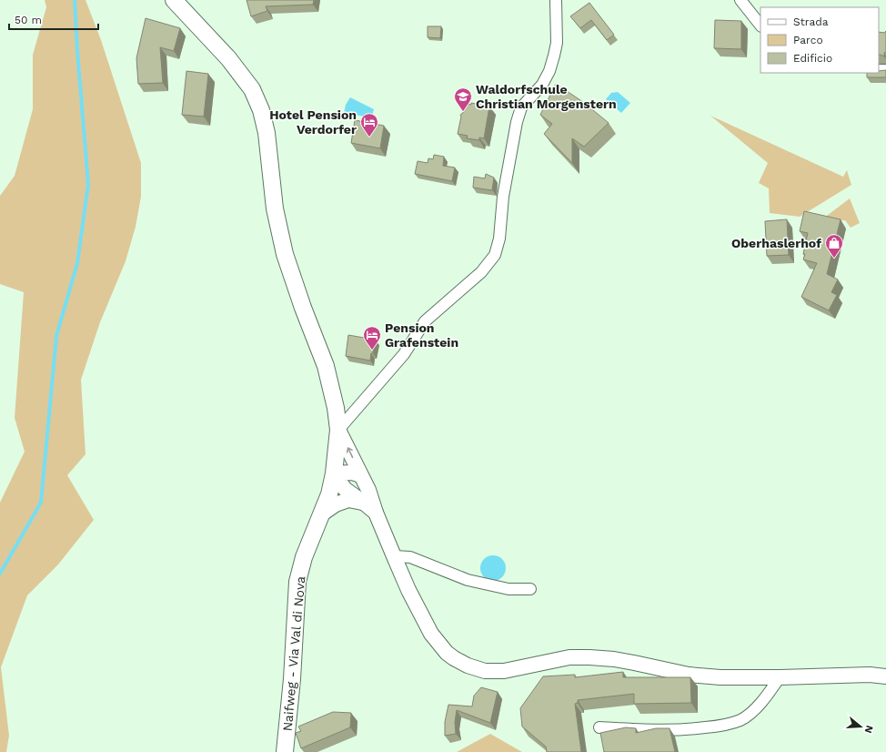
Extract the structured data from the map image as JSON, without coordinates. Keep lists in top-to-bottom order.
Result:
{
  "streets": {
    "main road": ["Naifweg - Via Val di Nova"]
  },
  "places": {
    "school or university": ["Waldorfschule Christian Morgenstern"],
    "hotel": ["Hotel Pension Verdorfer", "Pension Grafenstein"],
    "shop": ["Oberhaslerhof"]
  },
  "legend": ["Strada", "Parco", "Edificio"],
  "scale_bar": "50 m",
  "north": "right"
}
